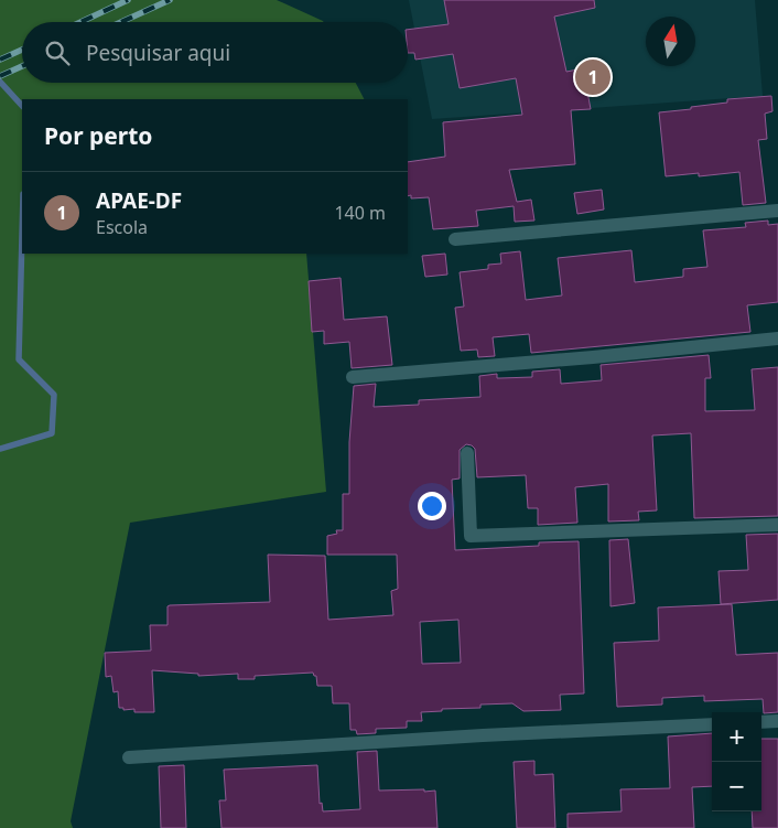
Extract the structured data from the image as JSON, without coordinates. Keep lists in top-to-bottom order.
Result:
{
  "north": "top",
  "page": {
    "search": "Pesquisar aqui",
    "pins": "1",
    "heading": "Por perto",
    "list": [
      {
        "mark": "1",
        "name": "APAE-DF",
        "note": "Escola",
        "value": "140 m"
      }
    ],
    "map_buttons": ["+", "−"]
  }
}
